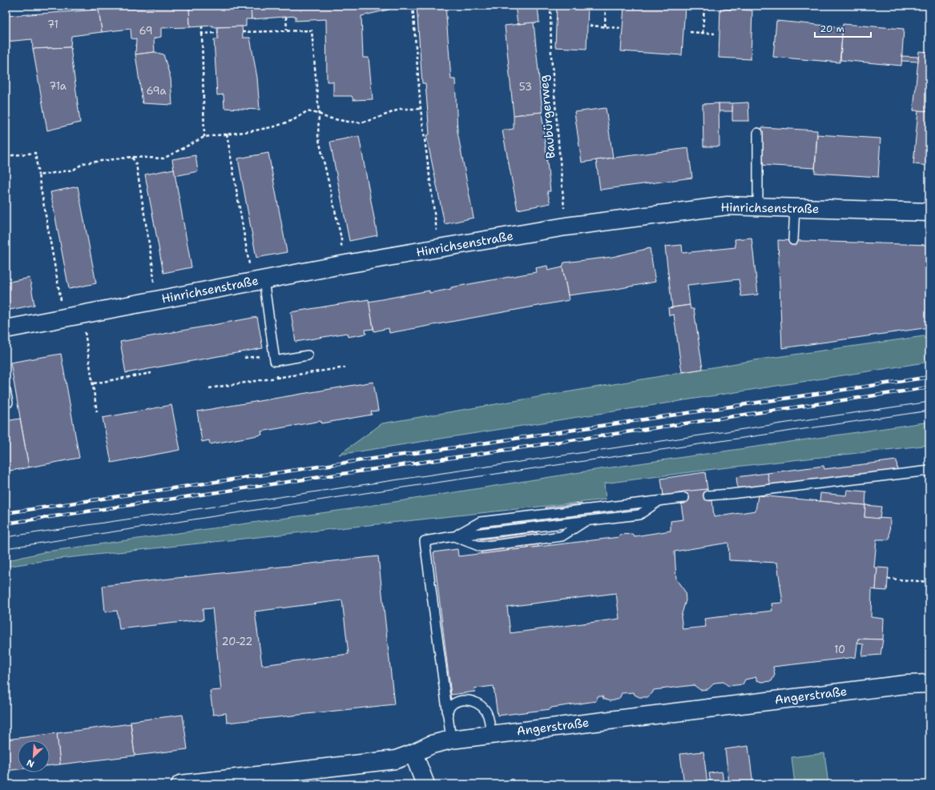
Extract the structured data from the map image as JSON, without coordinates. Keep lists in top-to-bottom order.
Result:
{
  "streets": {
    "street": ["Hinrichsenstraße", "Angerstraße"],
    "path": ["Baubürgerweg"]
  },
  "crossings": [
    ["Baubürgerweg", "Hinrichsenstraße"]
  ],
  "house_numbers": [
    "71",
    "69",
    "71a",
    "53",
    "69a",
    "20-22",
    "10"
  ],
  "scale_bar": "20 m",
  "north": "bottom left"
}
